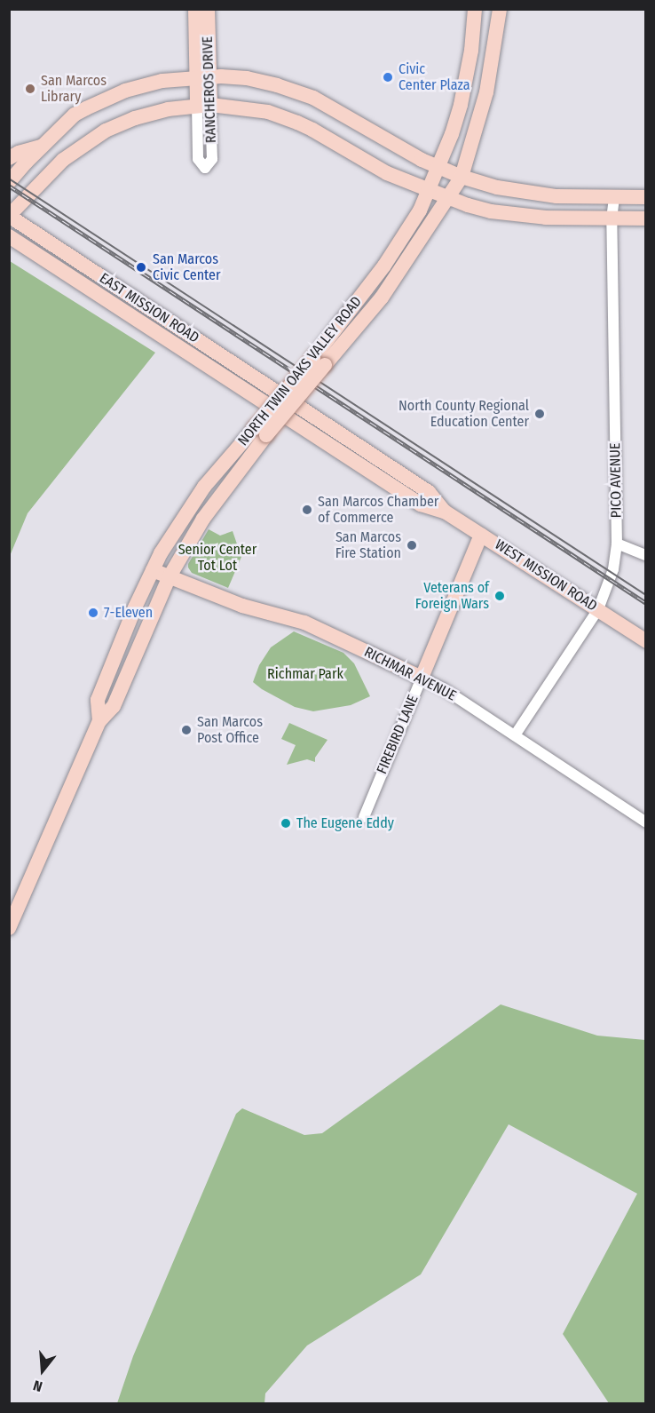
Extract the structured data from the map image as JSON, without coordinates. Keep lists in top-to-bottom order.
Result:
{
  "streets": {
    "main road": [
      "RANCHEROS DRIVE",
      "EAST MISSION ROAD",
      "NORTH TWIN OAKS VALLEY ROAD",
      "WEST MISSION ROAD",
      "RICHMAR AVENUE",
      "FIREBIRD LANE"
    ],
    "street": ["PICO AVENUE"]
  },
  "crossings": [
    ["EAST MISSION ROAD", "WEST MISSION ROAD"],
    ["NORTH TWIN OAKS VALLEY ROAD", "RICHMAR AVENUE"],
    ["PICO AVENUE", "WEST MISSION ROAD"],
    ["PICO AVENUE", "RICHMAR AVENUE"],
    ["WEST MISSION ROAD", "FIREBIRD LANE"],
    ["RICHMAR AVENUE", "FIREBIRD LANE"]
  ],
  "parks": ["Senior Center Tot Lot", "Richmar Park"],
  "places": [
    "Civic Center Plaza",
    "San Marcos Library",
    "San Marcos Civic Center",
    "North County Regional Education Center",
    "San Marcos Chamber of Commerce",
    "San Marcos Fire Station",
    "Veterans of Foreign Wars",
    "7-Eleven",
    "San Marcos Post Office",
    "The Eugene Eddy"
  ],
  "north": "bottom"
}
